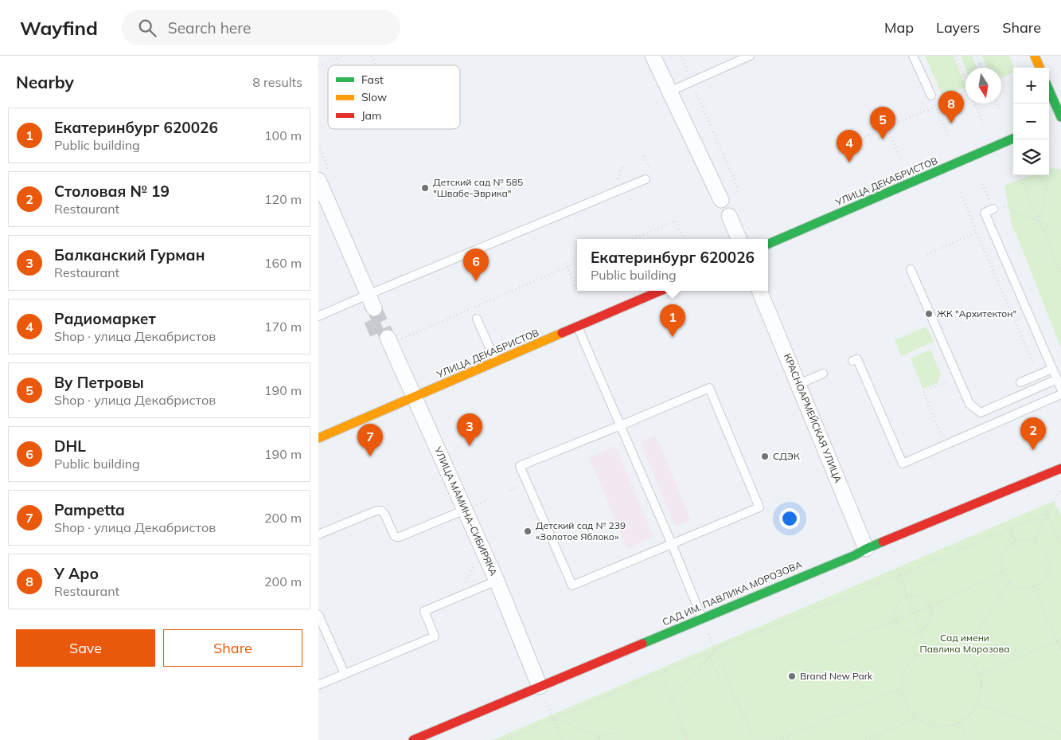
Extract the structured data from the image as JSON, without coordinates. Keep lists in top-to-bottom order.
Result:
{
  "streets": {
    "main road": ["УЛИЦА ДЕКАБРИСТОВ", "САД ИМ. ПАВЛИКА МОРОЗОВА"],
    "street": ["КРАСНОАРМЕЙСКАЯ УЛИЦА", "УЛИЦА МАМИНА-СИБИРЯКА"]
  },
  "crossings": [
    ["УЛИЦА ДЕКАБРИСТОВ", "УЛИЦА МАМИНА-СИБИРЯКА"],
    ["КРАСНОАРМЕЙСКАЯ УЛИЦА", "САД ИМ. ПАВЛИКА МОРОЗОВА"],
    ["УЛИЦА МАМИНА-СИБИРЯКА", "САД ИМ. ПАВЛИКА МОРОЗОВА"]
  ],
  "parks": ["Сад имени Павлика Морозова"],
  "places": [
    "Детский сад № 585 \"Швабе-Эврика\"",
    "ЖК \"Архитектон\"",
    "СДЭК",
    "Детский сад № 239 «Золотое Яблоко»",
    "Brand New Park"
  ],
  "legend": ["Fast", "Slow", "Jam"],
  "north": "bottom",
  "page": {
    "header": "Wayfind",
    "search": "Search here",
    "nav": ["Map", "Layers", "Share"],
    "heading": ["Nearby", "8 results"],
    "map_buttons": ["+", "−"],
    "pins": [
      "8",
      "5",
      "4",
      "6",
      "1",
      "3",
      "2",
      "7"
    ],
    "list": [
      {
        "mark": "1",
        "name": "Екатеринбург 620026",
        "note": "Public building",
        "value": "100 m"
      },
      {
        "mark": "2",
        "name": "Столовая № 19",
        "note": "Restaurant",
        "value": "120 m"
      },
      {
        "mark": "3",
        "name": "Балканский Гурман",
        "note": "Restaurant",
        "value": "160 m"
      },
      {
        "mark": "4",
        "name": "Радиомаркет",
        "note": "Shop · улица Декабристов",
        "value": "170 m"
      },
      {
        "mark": "5",
        "name": "By Петровы",
        "note": "Shop · улица Декабристов",
        "value": "190 m"
      },
      {
        "mark": "6",
        "name": "DHL",
        "note": "Public building",
        "value": "190 m"
      },
      {
        "mark": "7",
        "name": "Pampetta",
        "note": "Shop · улица Декабристов",
        "value": "200 m"
      },
      {
        "mark": "8",
        "name": "У Аро",
        "note": "Restaurant",
        "value": "200 m"
      }
    ],
    "popup": ["Екатеринбург 620026", "Public building"],
    "buttons": ["Save", "Share"]
  }
}
